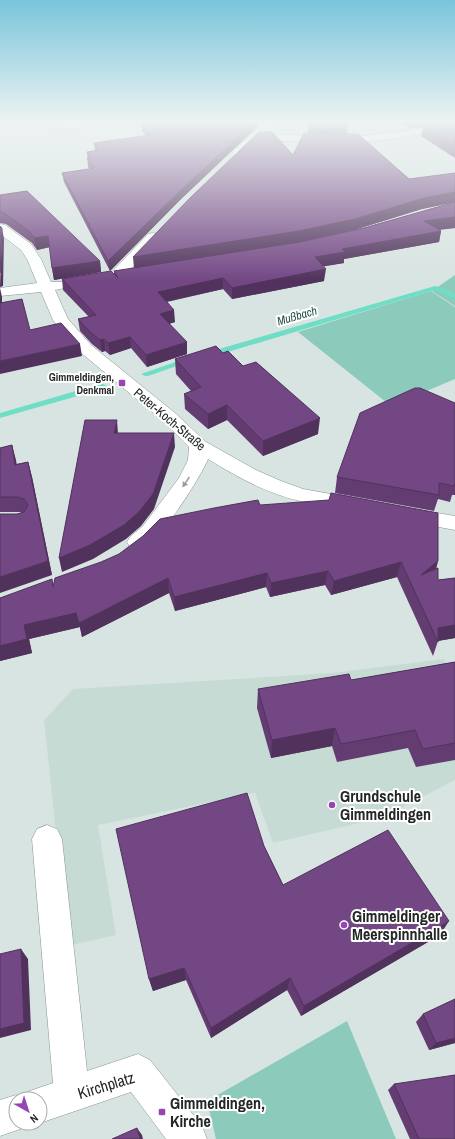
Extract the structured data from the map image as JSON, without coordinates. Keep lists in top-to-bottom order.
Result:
{
  "streets": {
    "street": ["Peter-Koch-Straße", "Kirchplatz"]
  },
  "water": ["Mußbach"],
  "places": {
    "transit": ["Gimmeldingen, Denkmal", "Gimmeldingen, Kirche"],
    "other": ["Grundschule Gimmeldingen", "Gimmeldinger Meerspinnhalle"]
  },
  "north": "bottom right"
}
